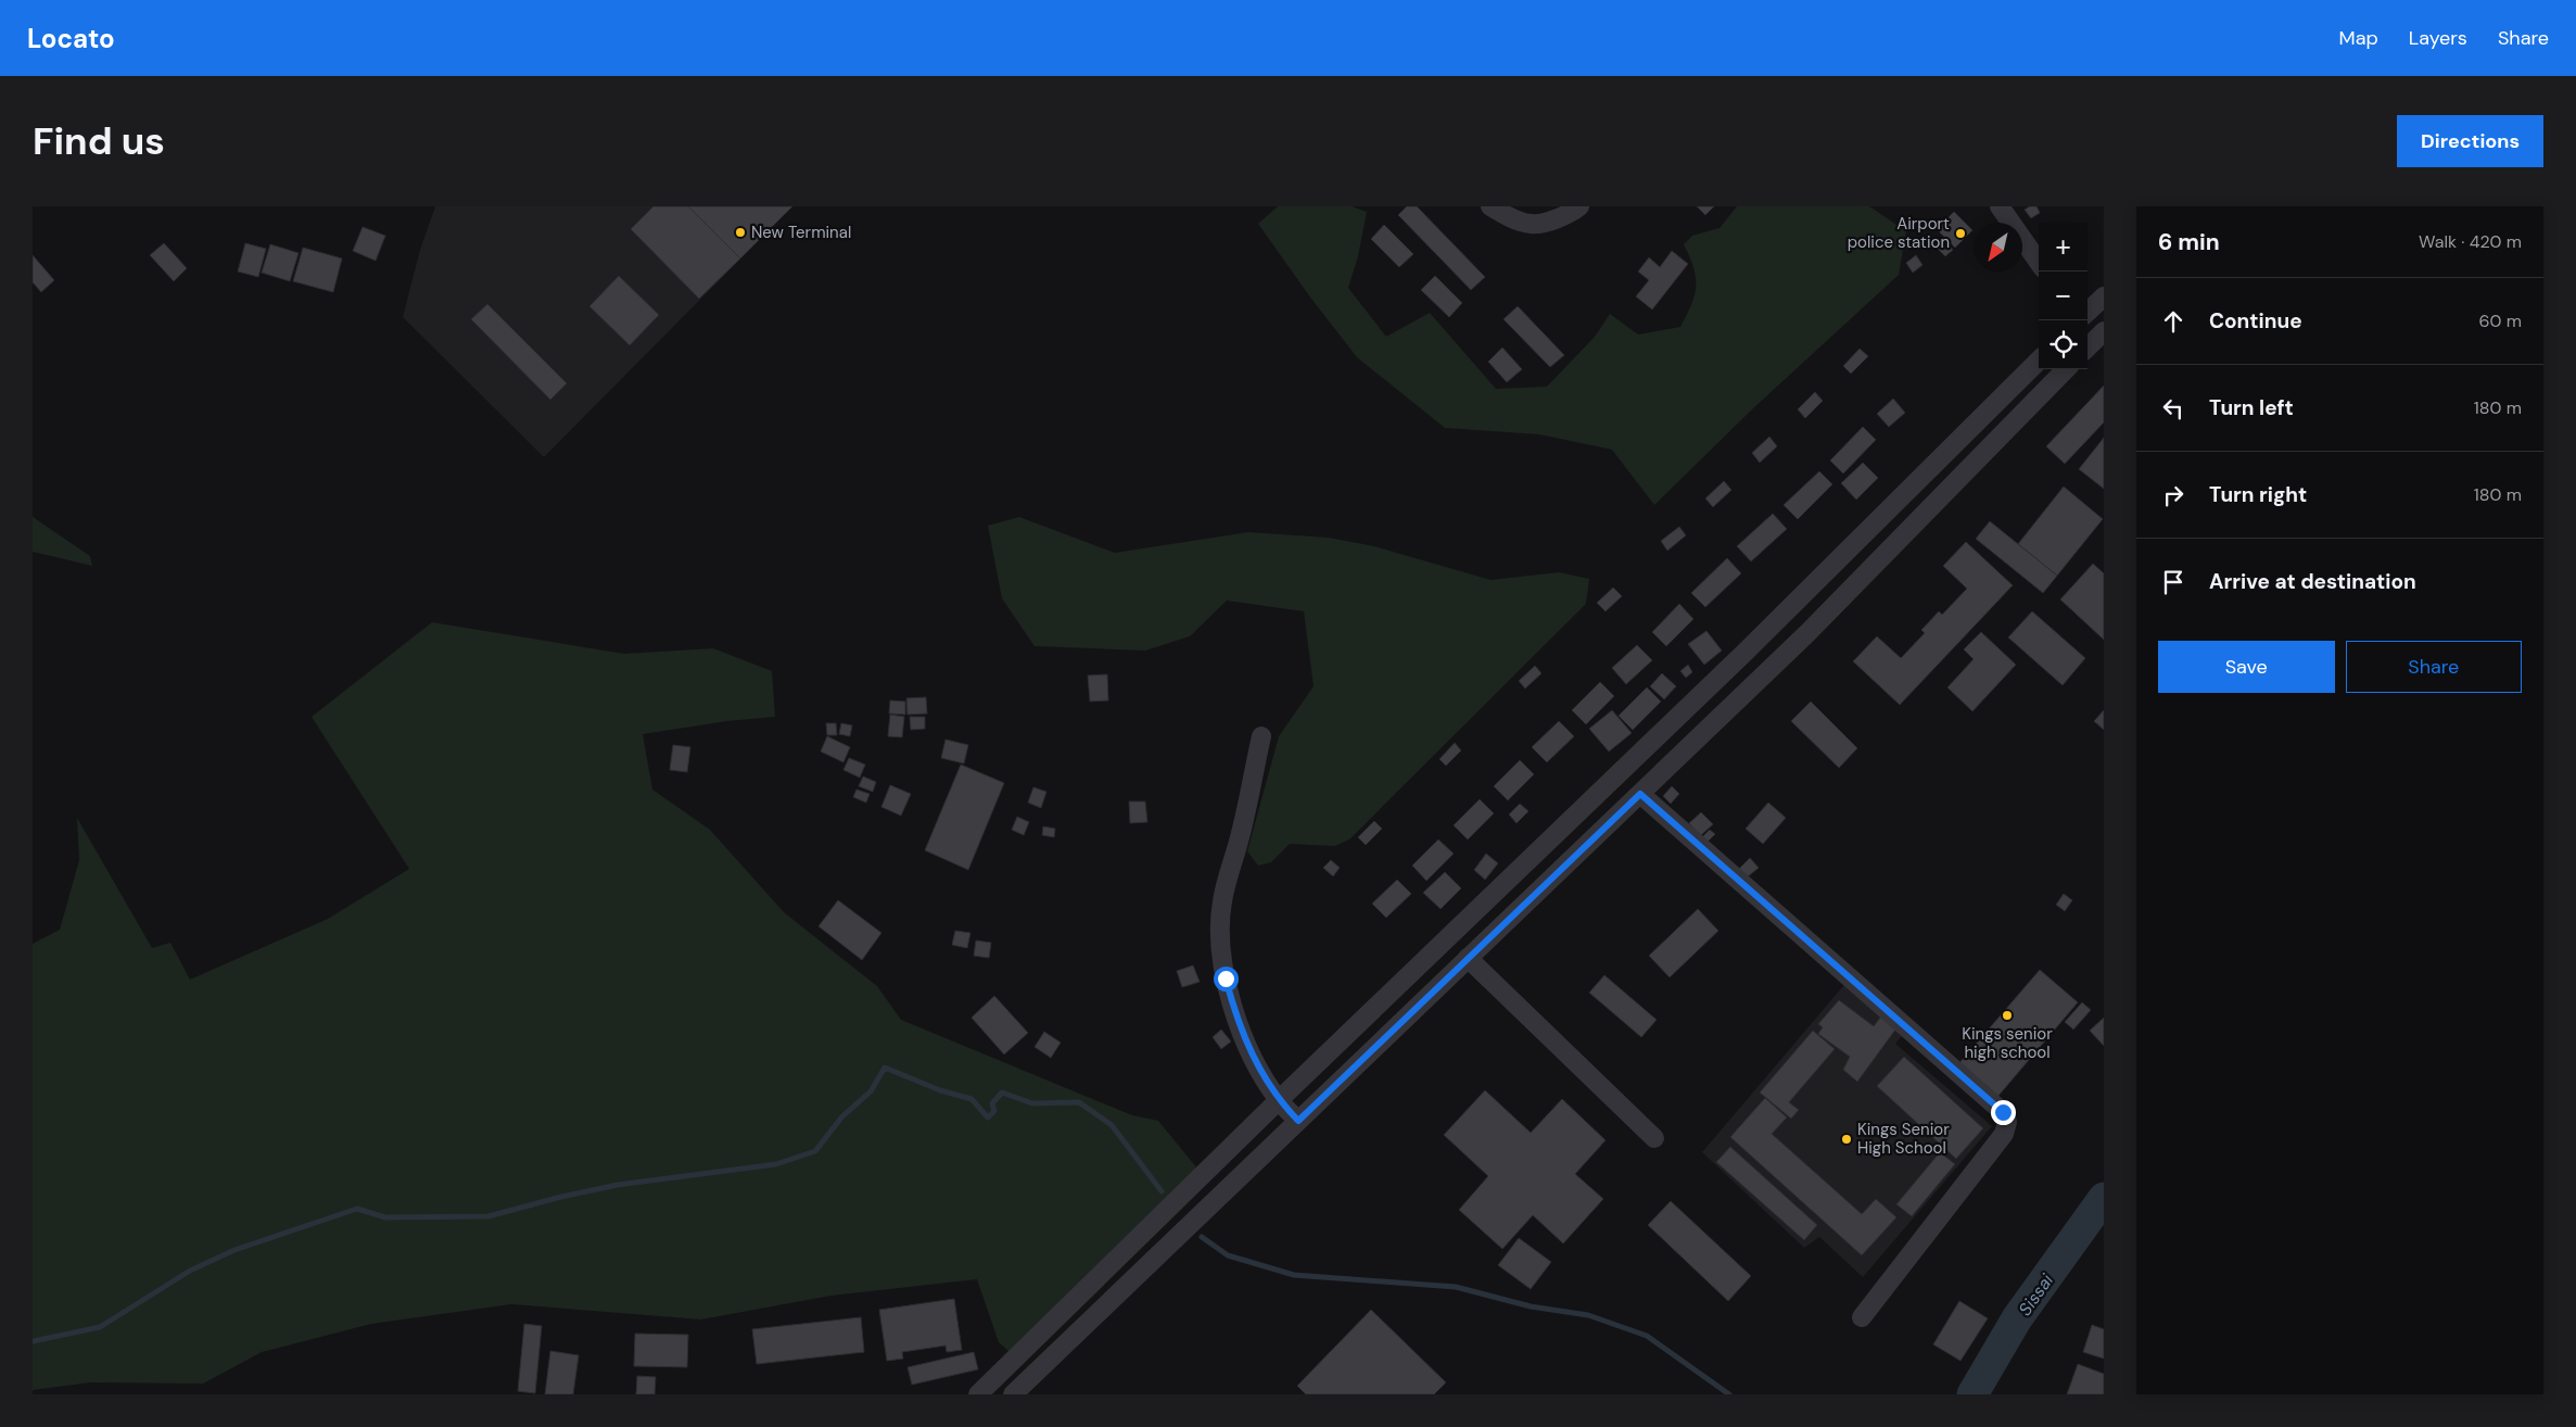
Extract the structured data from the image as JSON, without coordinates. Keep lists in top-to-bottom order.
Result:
{
  "water": ["Sissai"],
  "places": [
    "New Terminal",
    "Airport police station",
    "Kings senior high school",
    "Kings Senior High School"
  ],
  "north": "bottom left",
  "page": {
    "header": "Locato",
    "nav": ["Map", "Layers", "Share"],
    "buttons": [
      "Directions",
      ["Save", "Share"]
    ],
    "title": "Find us",
    "heading": ["6 min", "Walk · 420 m"],
    "map_buttons": ["+", "−"],
    "list": [
      ["Continue", "60 m"],
      ["Turn left", "180 m"],
      ["Turn right", "180 m"],
      "Arrive at destination"
    ]
  }
}
